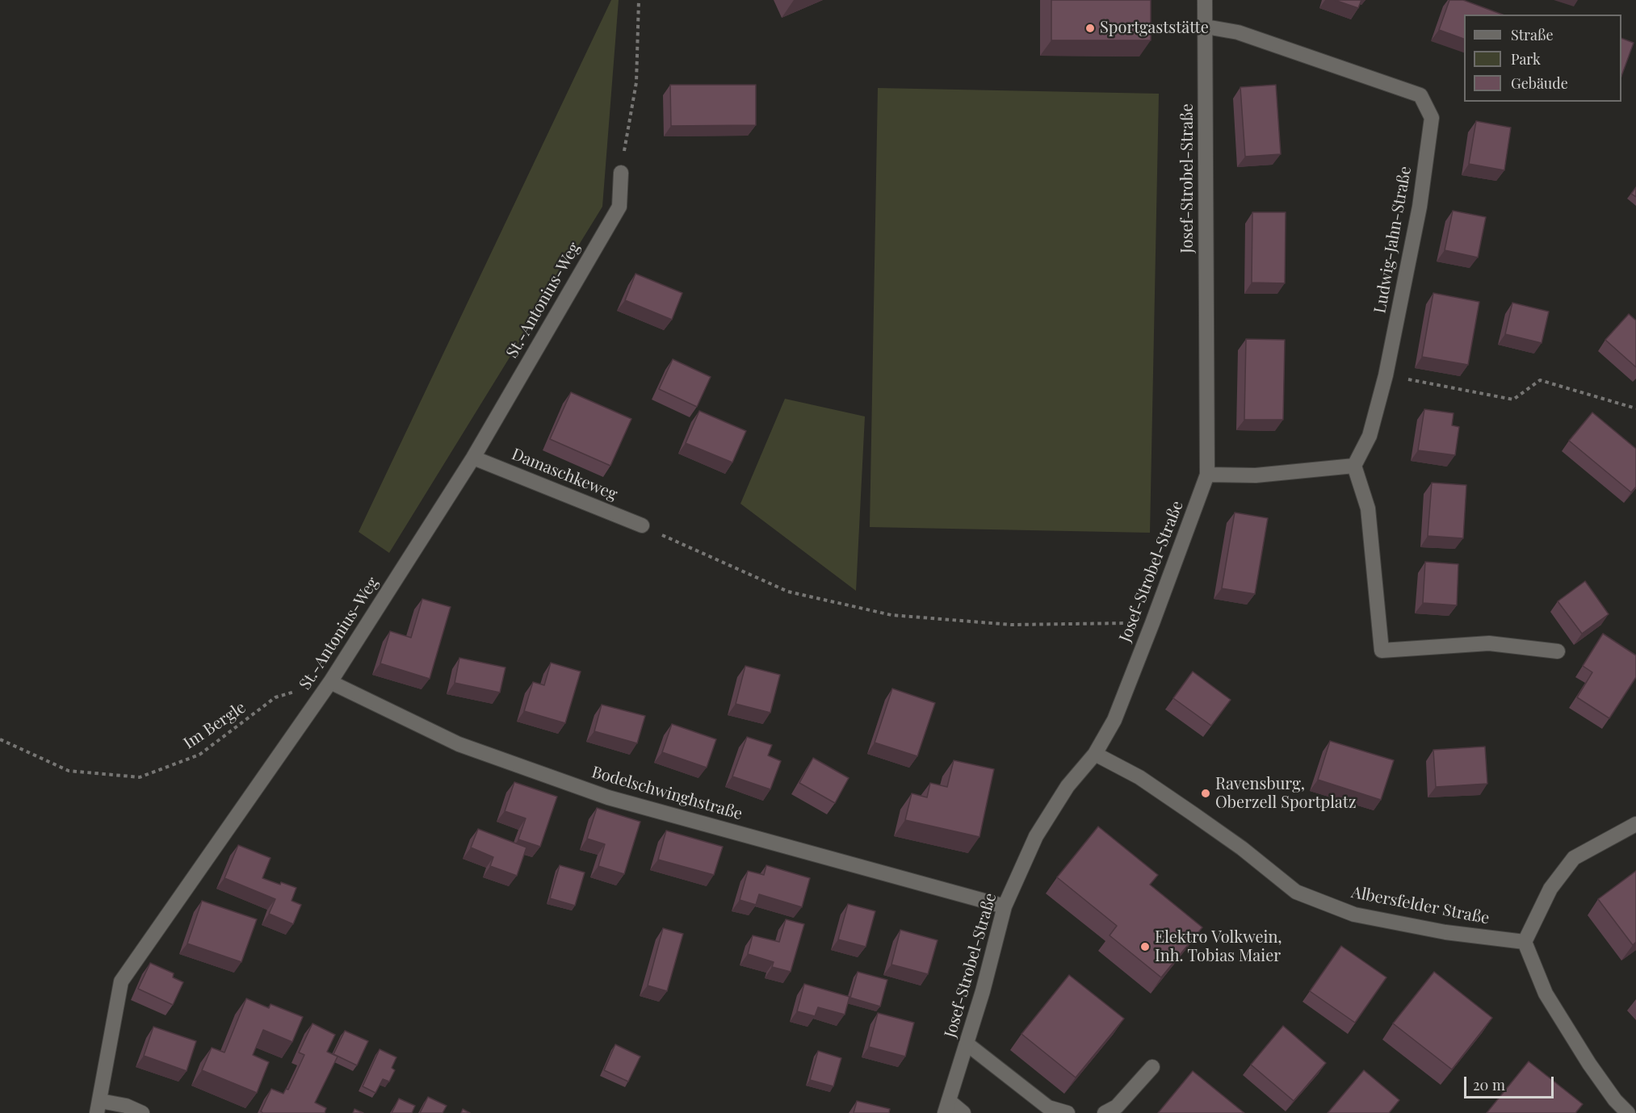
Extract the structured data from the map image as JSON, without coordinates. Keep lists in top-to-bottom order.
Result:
{
  "streets": {
    "street": [
      "Josef-Strobel-Straße",
      "Ludwig-Jahn-Straße",
      "St.-Antonius-Weg",
      "Damaschkeweg",
      "Bodelschwinghstraße",
      "Albersfelder Straße"
    ],
    "path": ["Im Bergle"]
  },
  "crossings": [
    ["Josef-Strobel-Straße", "Ludwig-Jahn-Straße"],
    ["Josef-Strobel-Straße", "Bodelschwinghstraße"],
    ["Josef-Strobel-Straße", "Albersfelder Straße"],
    ["St.-Antonius-Weg", "Damaschkeweg"],
    ["St.-Antonius-Weg", "Im Bergle"],
    ["St.-Antonius-Weg", "Bodelschwinghstraße"],
    ["Im Bergle", "Bodelschwinghstraße"]
  ],
  "places": ["Sportgaststätte", "Ravensburg, Oberzell Sportplatz", "Elektro Volkwein, Inh. Tobias Maier"],
  "legend": ["Straße", "Park", "Gebäude"],
  "scale_bar": "20 m"
}
